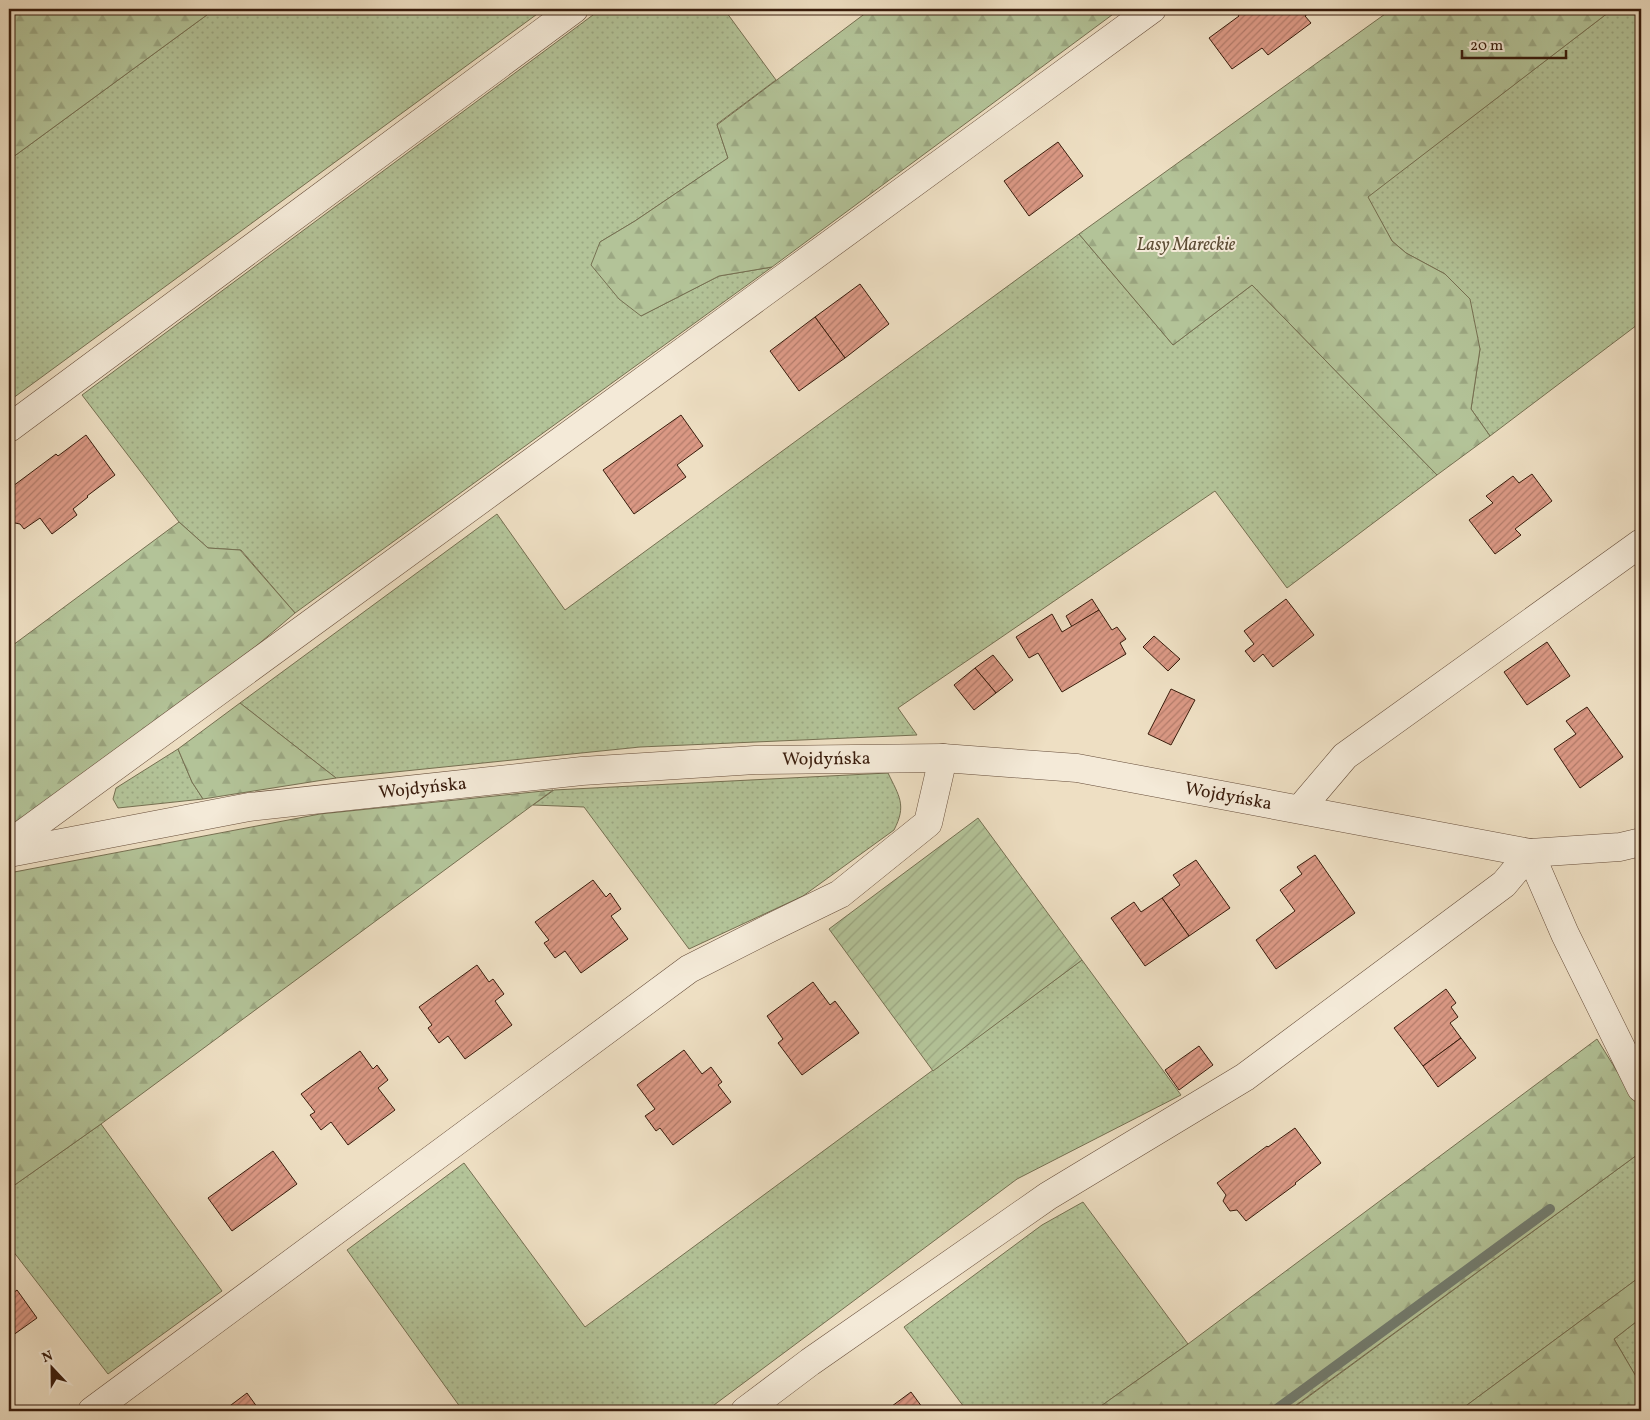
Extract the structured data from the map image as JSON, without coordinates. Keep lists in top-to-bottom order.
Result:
{
  "streets": {
    "street": ["Wojdyńska"]
  },
  "parks": ["Lasy Mareckie"],
  "scale_bar": "20 m",
  "north": "top"
}
